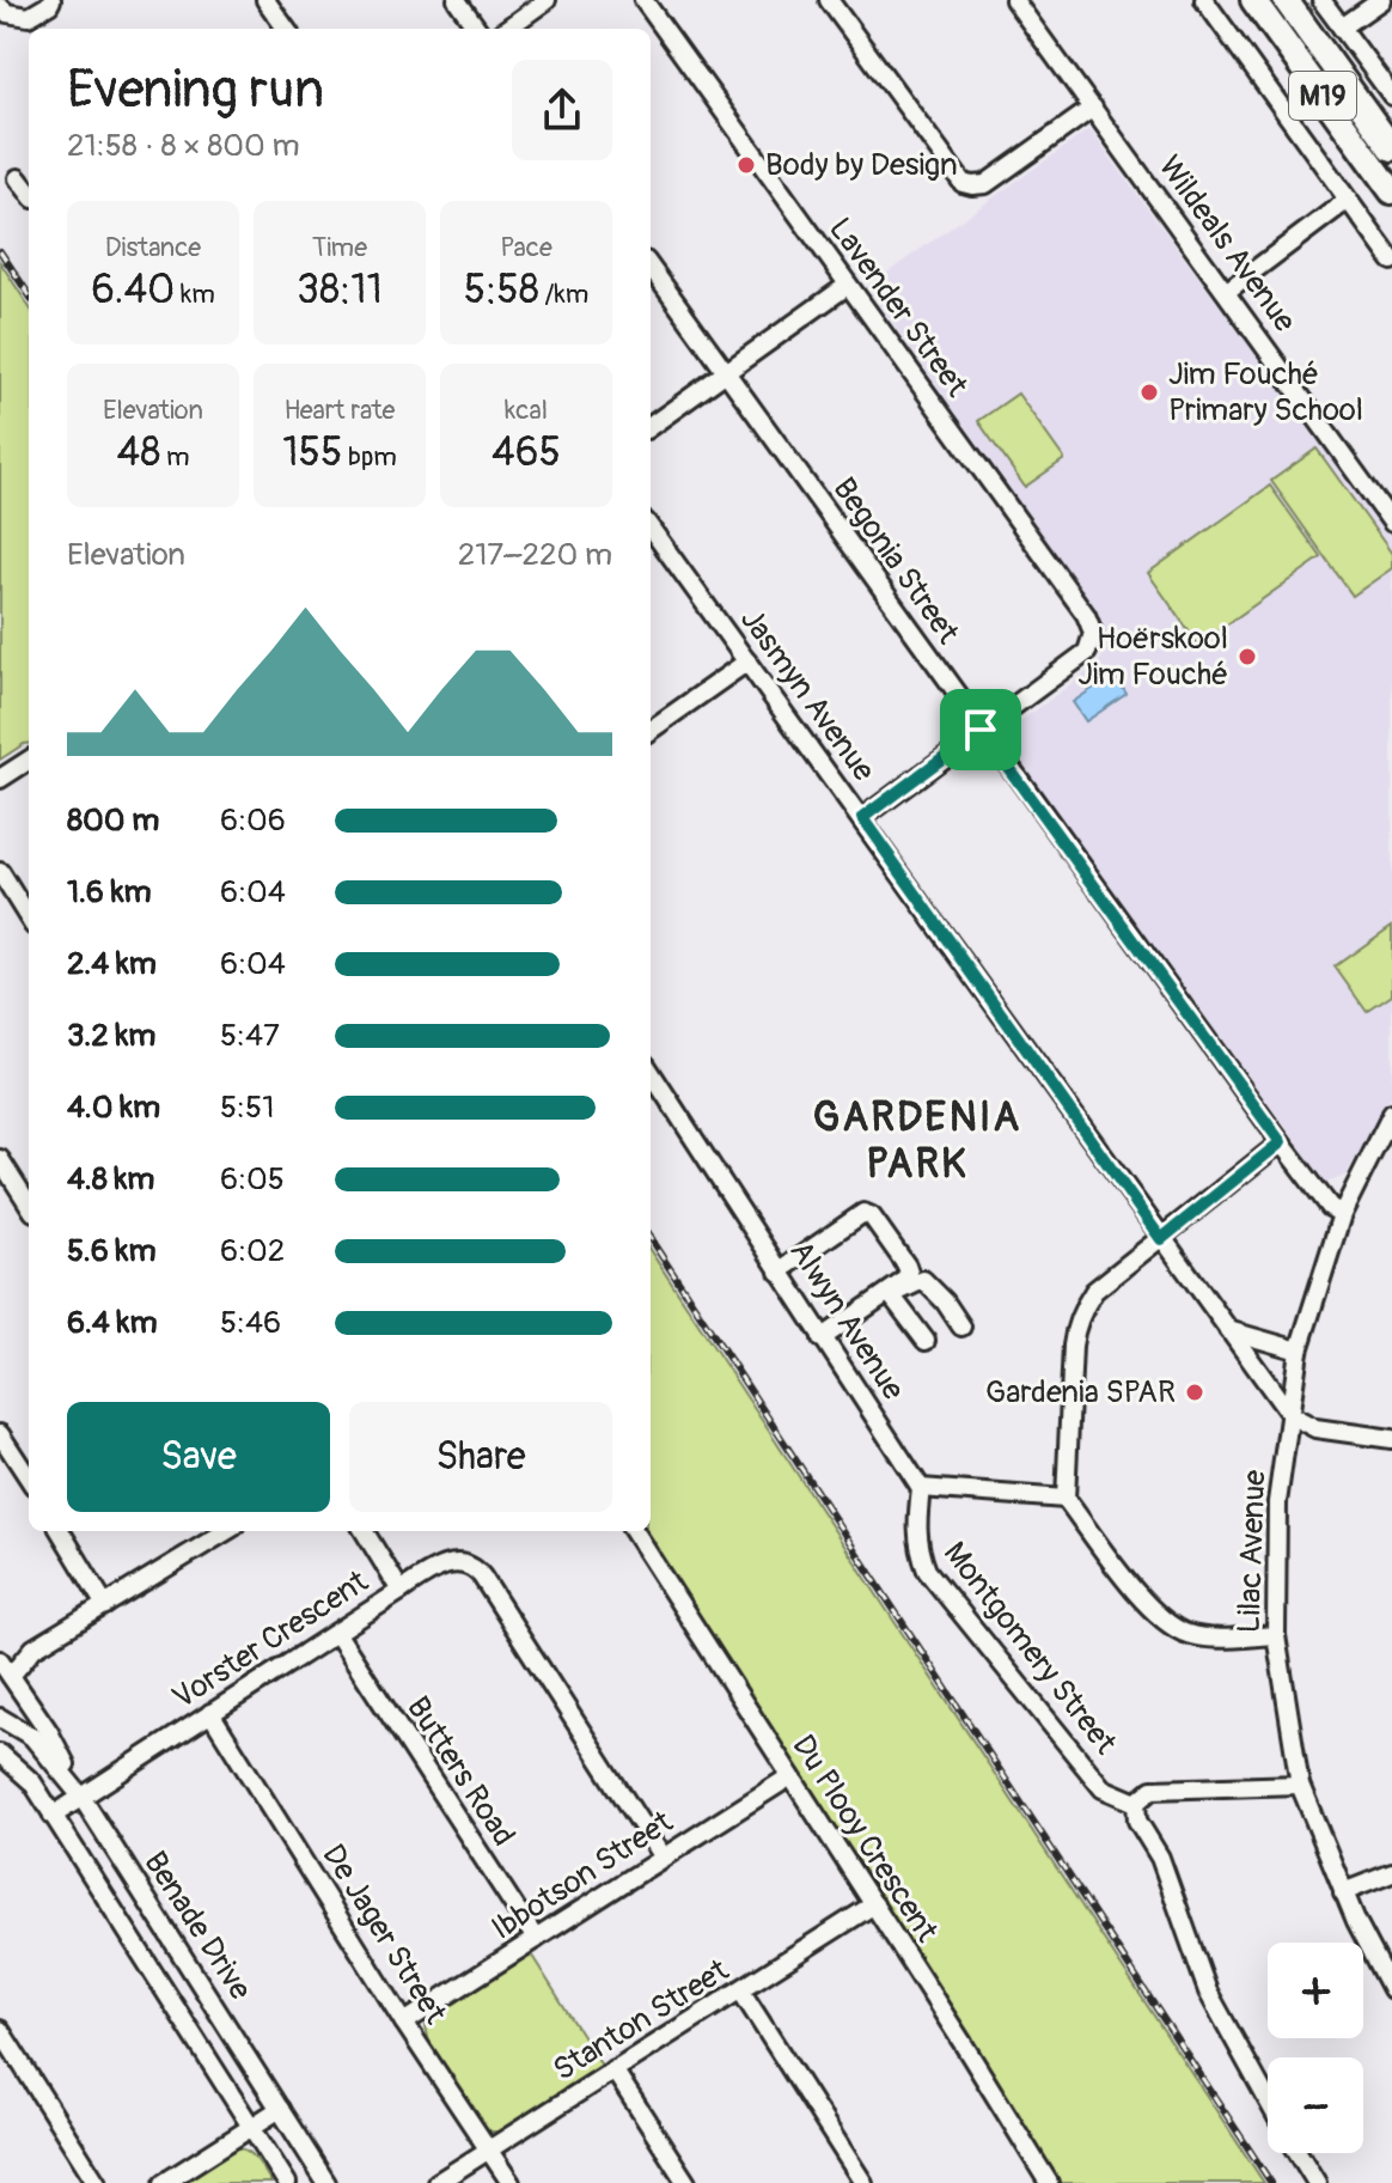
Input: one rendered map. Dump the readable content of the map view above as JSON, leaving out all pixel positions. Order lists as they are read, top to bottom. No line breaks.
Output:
{"streets":{"highway":["M19"],"street":["Wildeals Avenue","Lavender Street","Begonia Street","Jasmyn Avenue","Alwyn Avenue","Lilac Avenue","Vorster Crescent","Montgomery Street","Butters Road","Du Plooy Crescent","Ibbotson Street","Benade Drive","De Jager Street","Stanton Street"]},"crossings":[["Lavender Street","Begonia Street"],["Begonia Street","Lilac Avenue"],["Jasmyn Avenue","Lilac Avenue"],["Alwyn Avenue","Montgomery Street"],["Vorster Crescent","Butters Road"],["Vorster Crescent","Ibbotson Street"],["Vorster Crescent","Benade Drive"],["Vorster Crescent","De Jager Street"],["Butters Road","Ibbotson Street"],["Du Plooy Crescent","Ibbotson Street"],["Du Plooy Crescent","Stanton Street"],["Ibbotson Street","De Jager Street"],["De Jager Street","Stanton Street"]],"districts":["GARDENIA PARK"],"places":["Body by Design","Jim Fouché Primary School","Hoërskool Jim Fouché","Gardenia SPAR"],"page":{"heading":["Evening run","21:58 · 8 × 800 m"],"stats":[["Distance","6.40 km"],["Time","38:11"],["Pace","5:58 /km"],["Elevation","48 m"],["Heart rate","155 bpm"],["kcal","465"]],"chart":["Elevation","217–220 m"],"list":[{"name":"800 m","note":"6:06"},{"name":"1.6 km","note":"6:04"},{"name":"2.4 km","note":"6:04"},{"name":"3.2 km","note":"5:47"},{"name":"4.0 km","note":"5:51"},{"name":"4.8 km","note":"6:05"},{"name":"5.6 km","note":"6:02"},{"name":"6.4 km","note":"5:46"}],"buttons":["Save","Share"],"map_buttons":["+","−"]}}
